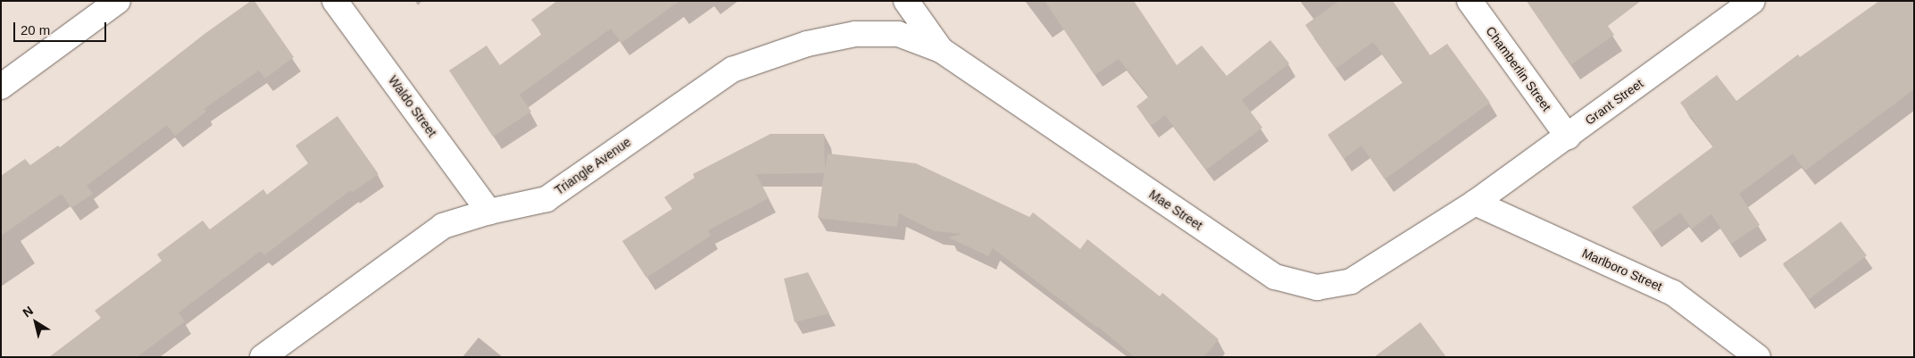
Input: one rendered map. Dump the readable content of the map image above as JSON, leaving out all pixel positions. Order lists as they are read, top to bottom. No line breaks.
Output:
{"streets":{"street":["Chamberlin Street","Grant Street","Waldo Street","Triangle Avenue","Mae Street","Marlboro Street"]},"crossings":[["Chamberlin Street","Grant Street"],["Grant Street","Mae Street"],["Grant Street","Marlboro Street"],["Waldo Street","Triangle Avenue"],["Triangle Avenue","Mae Street"],["Mae Street","Marlboro Street"]],"scale_bar":"20 m","north":"top left"}
